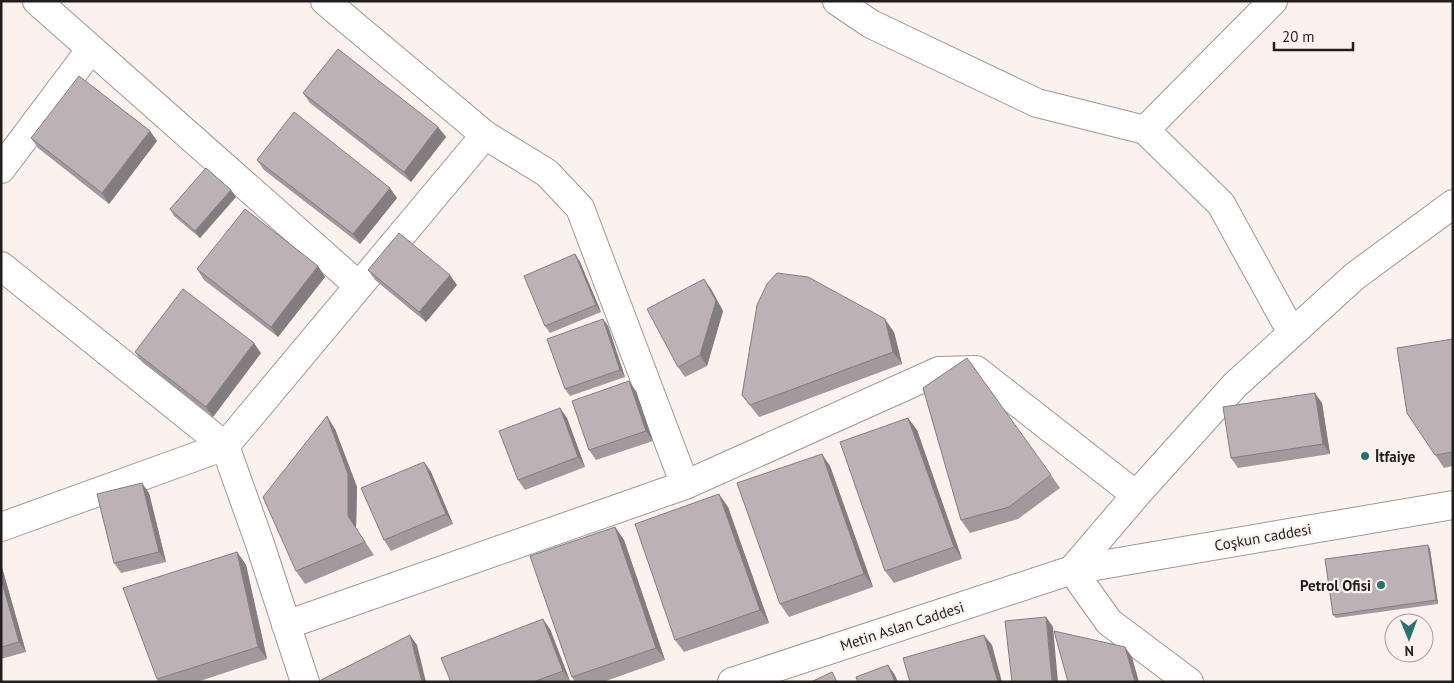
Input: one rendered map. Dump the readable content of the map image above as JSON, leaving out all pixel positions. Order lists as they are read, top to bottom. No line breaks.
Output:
{"streets":{"street":["Coşkun caddesi","Metin Aslan Caddesi"]},"crossings":[["Coşkun caddesi","Metin Aslan Caddesi"]],"places":["İtfaiye","Petrol Ofisi"],"scale_bar":"20 m","north":"bottom"}
